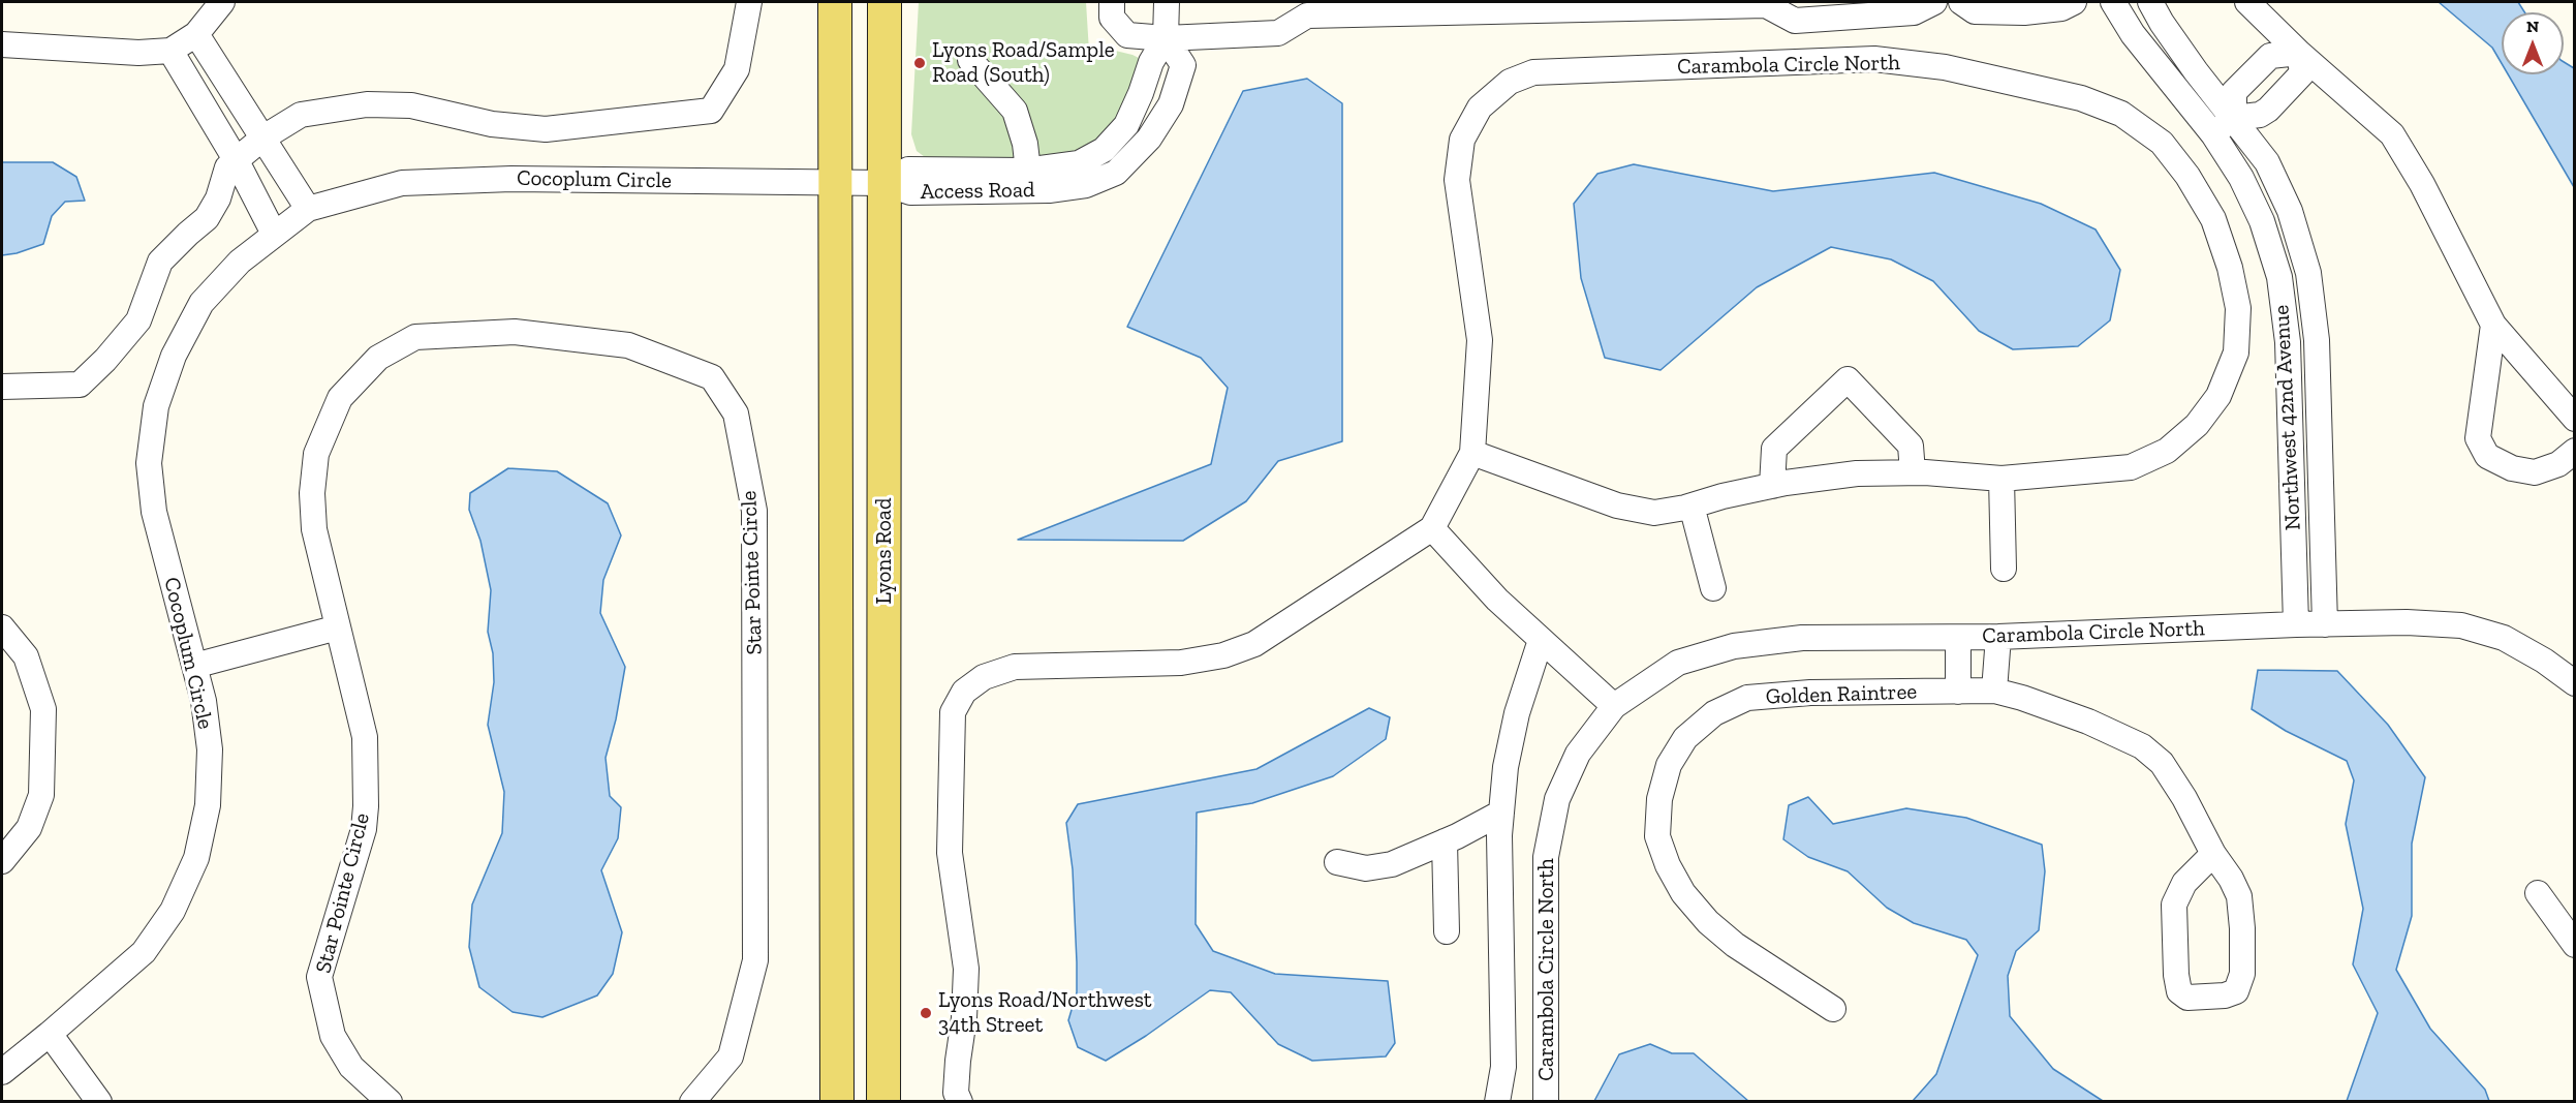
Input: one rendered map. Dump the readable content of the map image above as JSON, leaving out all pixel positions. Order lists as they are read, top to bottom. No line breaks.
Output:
{"streets":{"main road":["Lyons Road"],"street":["Carambola Circle North","Cocoplum Circle","Access Road","Northwest 42nd Avenue","Star Pointe Circle","Golden Raintree"]},"crossings":[["Carambola Circle North","Northwest 42nd Avenue"],["Cocoplum Circle","Access Road"],["Cocoplum Circle","Lyons Road"],["Access Road","Lyons Road"]],"places":["Lyons Road/Sample Road (South)","Lyons Road/Northwest 34th Street"],"north":"top"}
